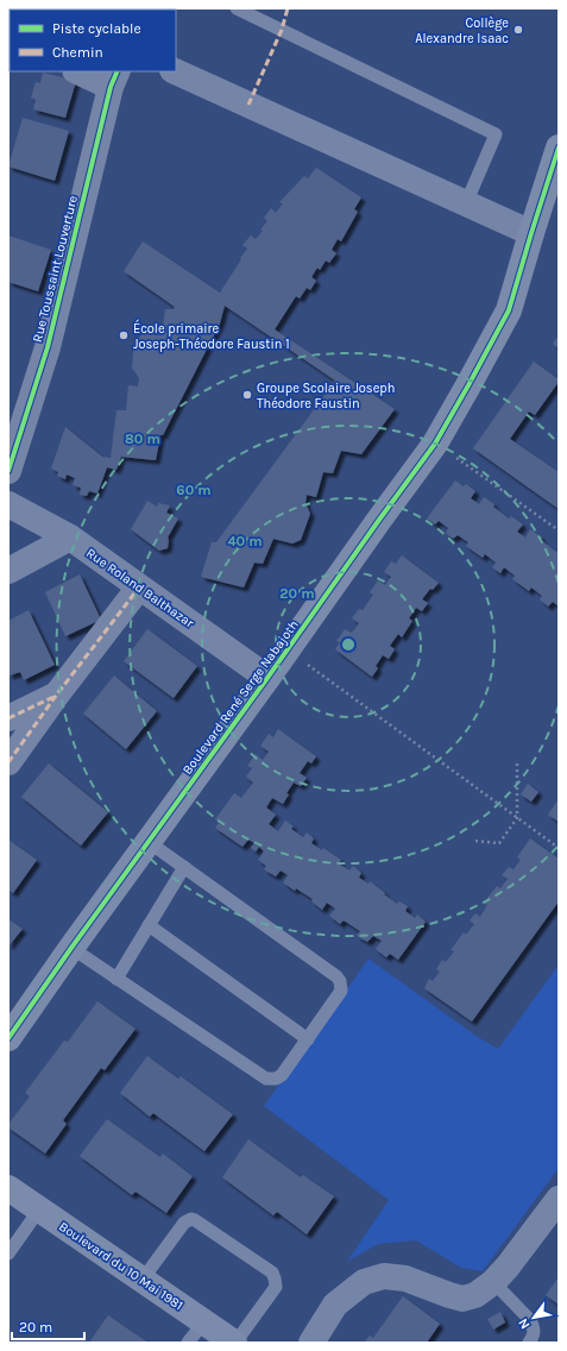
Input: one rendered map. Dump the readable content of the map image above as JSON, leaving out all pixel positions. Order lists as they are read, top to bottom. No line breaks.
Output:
{"streets":{"street":["Rue Toussaint Louverture","Rue Roland Balthazar","Boulevard René Serge Nabajoth","Boulevard du 10 Mai 1981"]},"crossings":[["Rue Roland Balthazar","Boulevard René Serge Nabajoth"]],"places":["Collège Alexandre Isaac","École primaire Joseph-Théodore Faustin 1","Groupe Scolaire Joseph Théodore Faustin"],"legend":["Piste cyclable","Chemin"],"scale_bar":"20 m","north":"bottom left","rings":["80 m","60 m","40 m","20 m"]}
